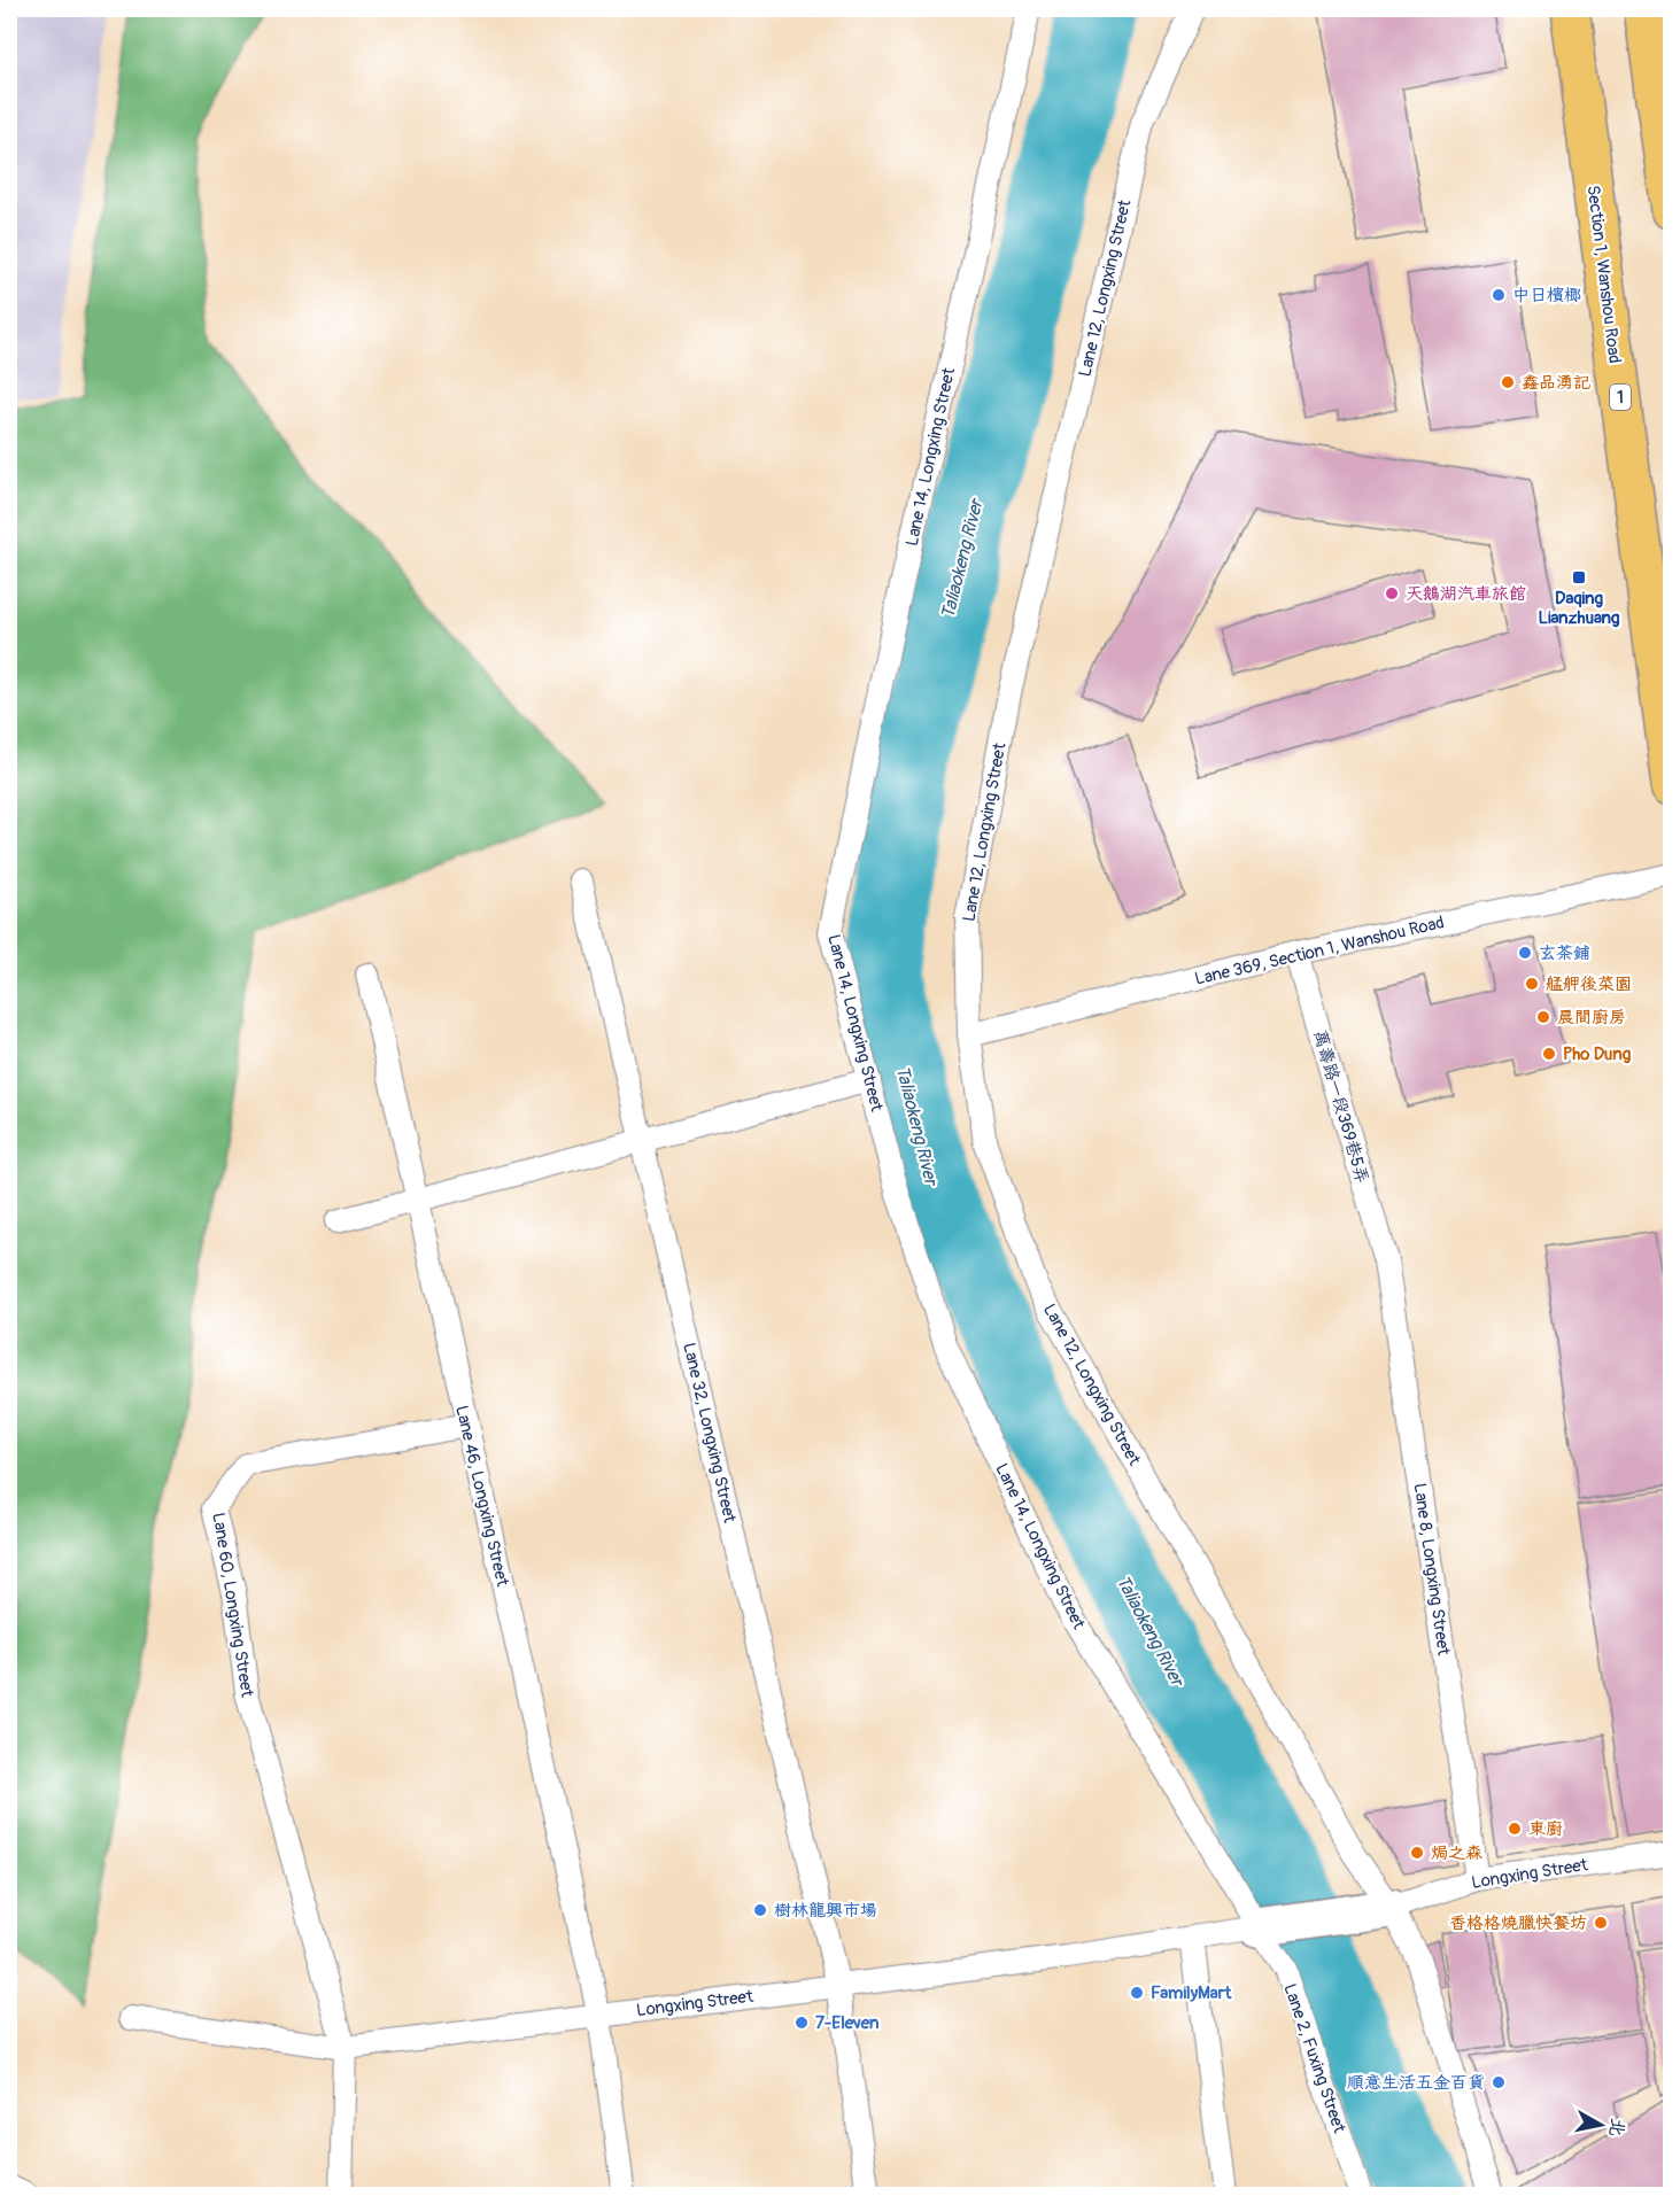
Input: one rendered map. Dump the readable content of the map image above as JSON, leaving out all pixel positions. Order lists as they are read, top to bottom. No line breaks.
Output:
{"streets":{"main road":["Section 1, Wanshou Road","1"],"lane":["Lane 12, Longxing Street","Lane 14, Longxing Street","Lane 369, Section 1, Wanshou Road","萬壽路一段369巷5弄","Lane 32, Longxing Street","Lane 46, Longxing Street","Lane 8, Longxing Street","Lane 60, Longxing Street","Longxing Street","Lane 2, Fuxing Street"]},"crossings":[["Lane 12, Longxing Street","Lane 369, Section 1, Wanshou Road"],["Lane 12, Longxing Street","Longxing Street"],["Lane 14, Longxing Street","Longxing Street"],["Lane 14, Longxing Street","Lane 2, Fuxing Street"],["Lane 369, Section 1, Wanshou Road","萬壽路一段369巷5弄"],["萬壽路一段369巷5弄","Lane 8, Longxing Street"],["Lane 32, Longxing Street","Longxing Street"],["Lane 46, Longxing Street","Lane 60, Longxing Street"],["Lane 46, Longxing Street","Longxing Street"],["Lane 8, Longxing Street","Longxing Street"],["Lane 60, Longxing Street","Longxing Street"],["Longxing Street","Lane 2, Fuxing Street"]],"water":["Taliaokeng River"],"places":{"other":["中日檳榔","鑫品湧記","天鵝湖汽車旅館","玄茶鋪","艋舺後菜園","晨間廚房","Pho Dung","東廚","焗之森","樹林龍興市場","香格格燒臘快餐坊","FamilyMart","7-Eleven","順意生活五金百貨"],"transit":["Daqing Lianzhuang"]},"north":"right"}
